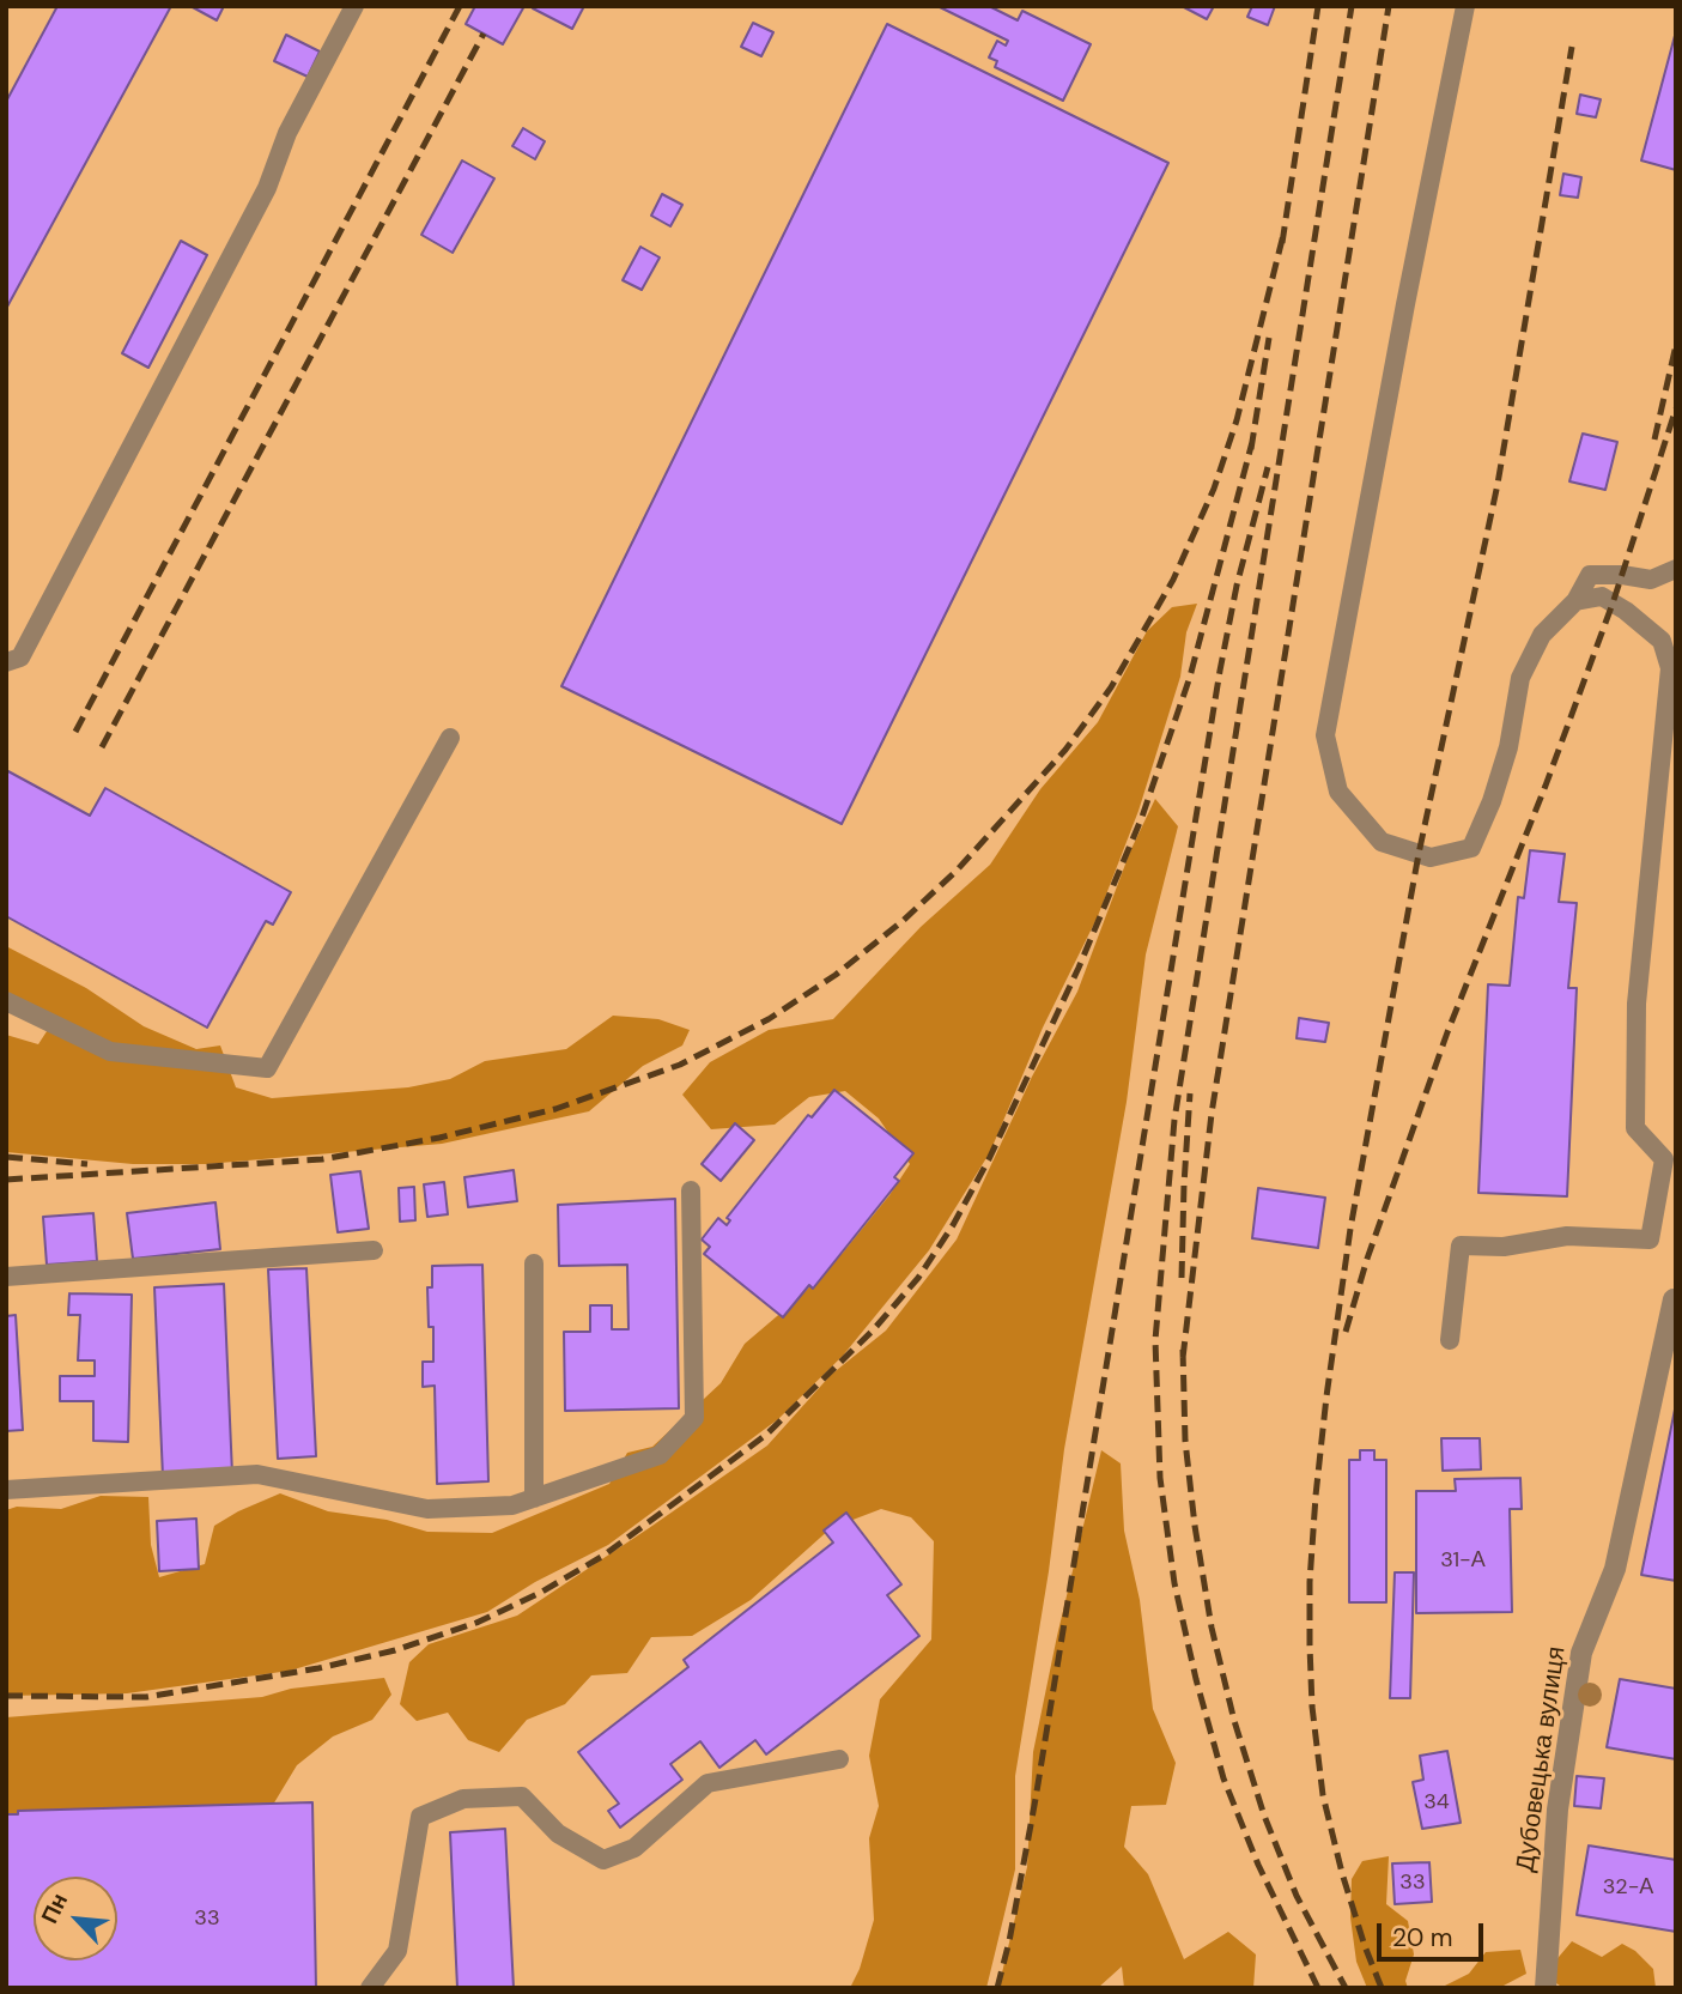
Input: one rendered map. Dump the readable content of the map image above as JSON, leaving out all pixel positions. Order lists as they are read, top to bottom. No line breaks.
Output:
{"streets":{"street":["Дубовецька вулиця"]},"house_numbers":["31-А","34","33","32-А","33"],"scale_bar":"20 m","north":"top left"}
